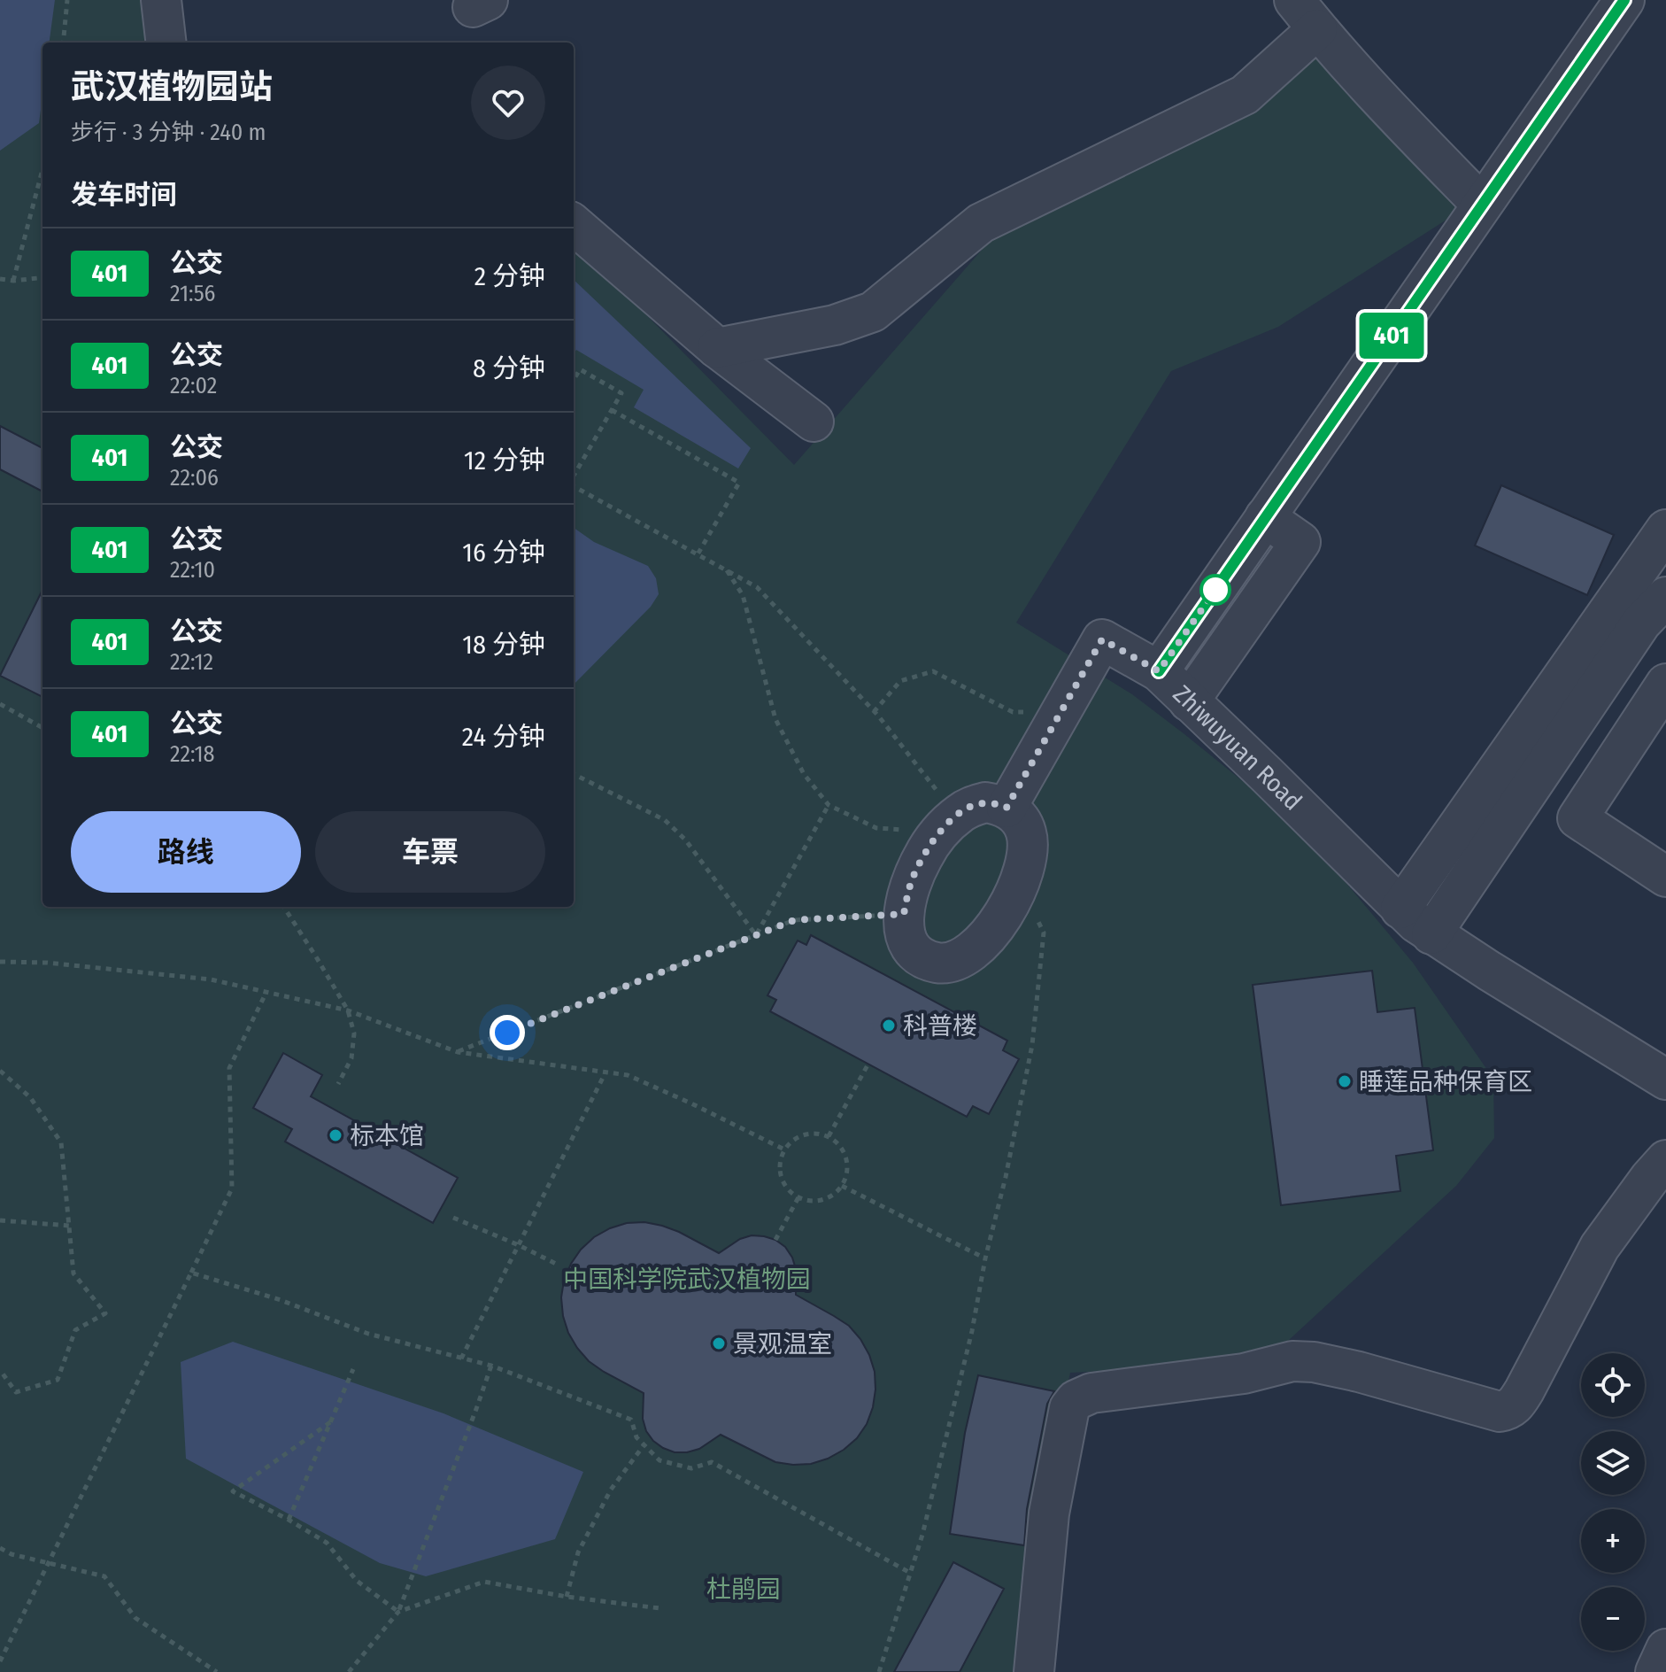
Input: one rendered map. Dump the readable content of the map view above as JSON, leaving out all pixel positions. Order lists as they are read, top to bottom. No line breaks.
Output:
{"streets":{"street":["Zhiwuyuan Road"]},"parks":["中国科学院武汉植物园","杜鹃园"],"places":["科普楼","睡莲品种保育区","标本馆","景观温室"],"lines":["bus line 401"],"page":{"on_map":"401","heading":[["武汉植物园站","步行 · 3 分钟 · 240 m"],"发车时间"],"list":[{"mark":"401","name":"公交","note":"21:56","value":"2 分钟"},{"mark":"401","name":"公交","note":"22:02","value":"8 分钟"},{"mark":"401","name":"公交","note":"22:06","value":"12 分钟"},{"mark":"401","name":"公交","note":"22:10","value":"16 分钟"},{"mark":"401","name":"公交","note":"22:12","value":"18 分钟"},{"mark":"401","name":"公交","note":"22:18","value":"24 分钟"}],"buttons":["路线","车票"],"map_buttons":["+","−"]}}
